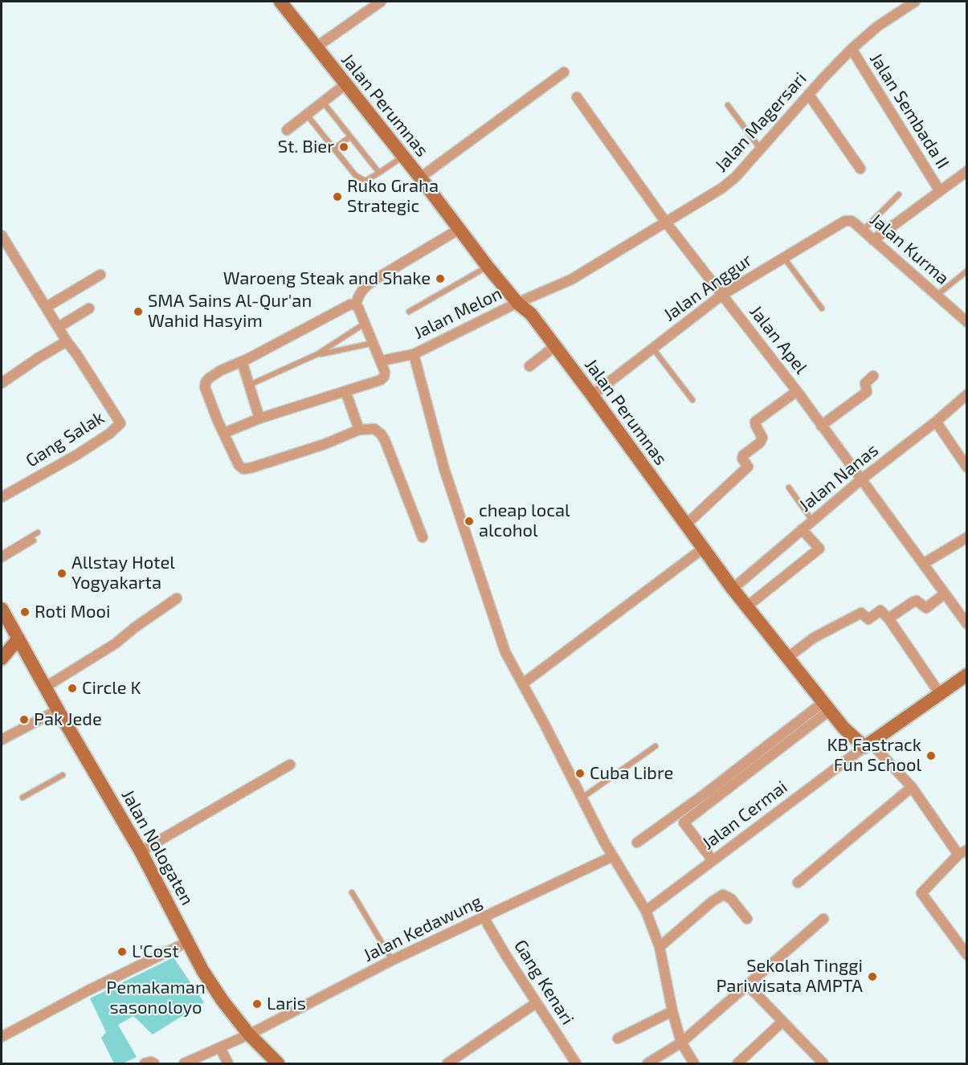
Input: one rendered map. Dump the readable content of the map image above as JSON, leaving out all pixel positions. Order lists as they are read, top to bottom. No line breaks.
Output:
{"streets":{"street":["Jalan Perumnas","Jalan Sembada II","Jalan Magersari","Jalan Kurma","Jalan Anggur","Jalan Melon","Jalan Apel","Gang Salak","Jalan Nanas","Jalan Cermai","Jalan Nologaten","Jalan Kedawung","Gang Kenari"]},"crossings":[["Jalan Perumnas","Jalan Magersari"],["Jalan Perumnas","Jalan Anggur"],["Jalan Perumnas","Jalan Melon"],["Jalan Perumnas","Jalan Nanas"],["Jalan Perumnas","Jalan Cermai"],["Jalan Sembada II","Jalan Magersari"],["Jalan Magersari","Jalan Melon"],["Jalan Magersari","Jalan Apel"],["Jalan Kurma","Jalan Anggur"],["Jalan Anggur","Jalan Apel"],["Jalan Apel","Jalan Nanas"],["Jalan Nologaten","Jalan Kedawung"],["Jalan Kedawung","Gang Kenari"]],"parks":["Pemakaman sasonoloyo"],"places":["St. Bier","Ruko Graha Strategic","Waroeng Steak and Shake","SMA Sains Al-Qur'an Wahid Hasyim","cheap local alcohol","Allstay Hotel Yogyakarta","Roti Mooi","Circle K","Pak Jede","KB Fastrack Fun School","Cuba Libre","L'Cost","Sekolah Tinggi Pariwisata AMPTA","Laris"]}
